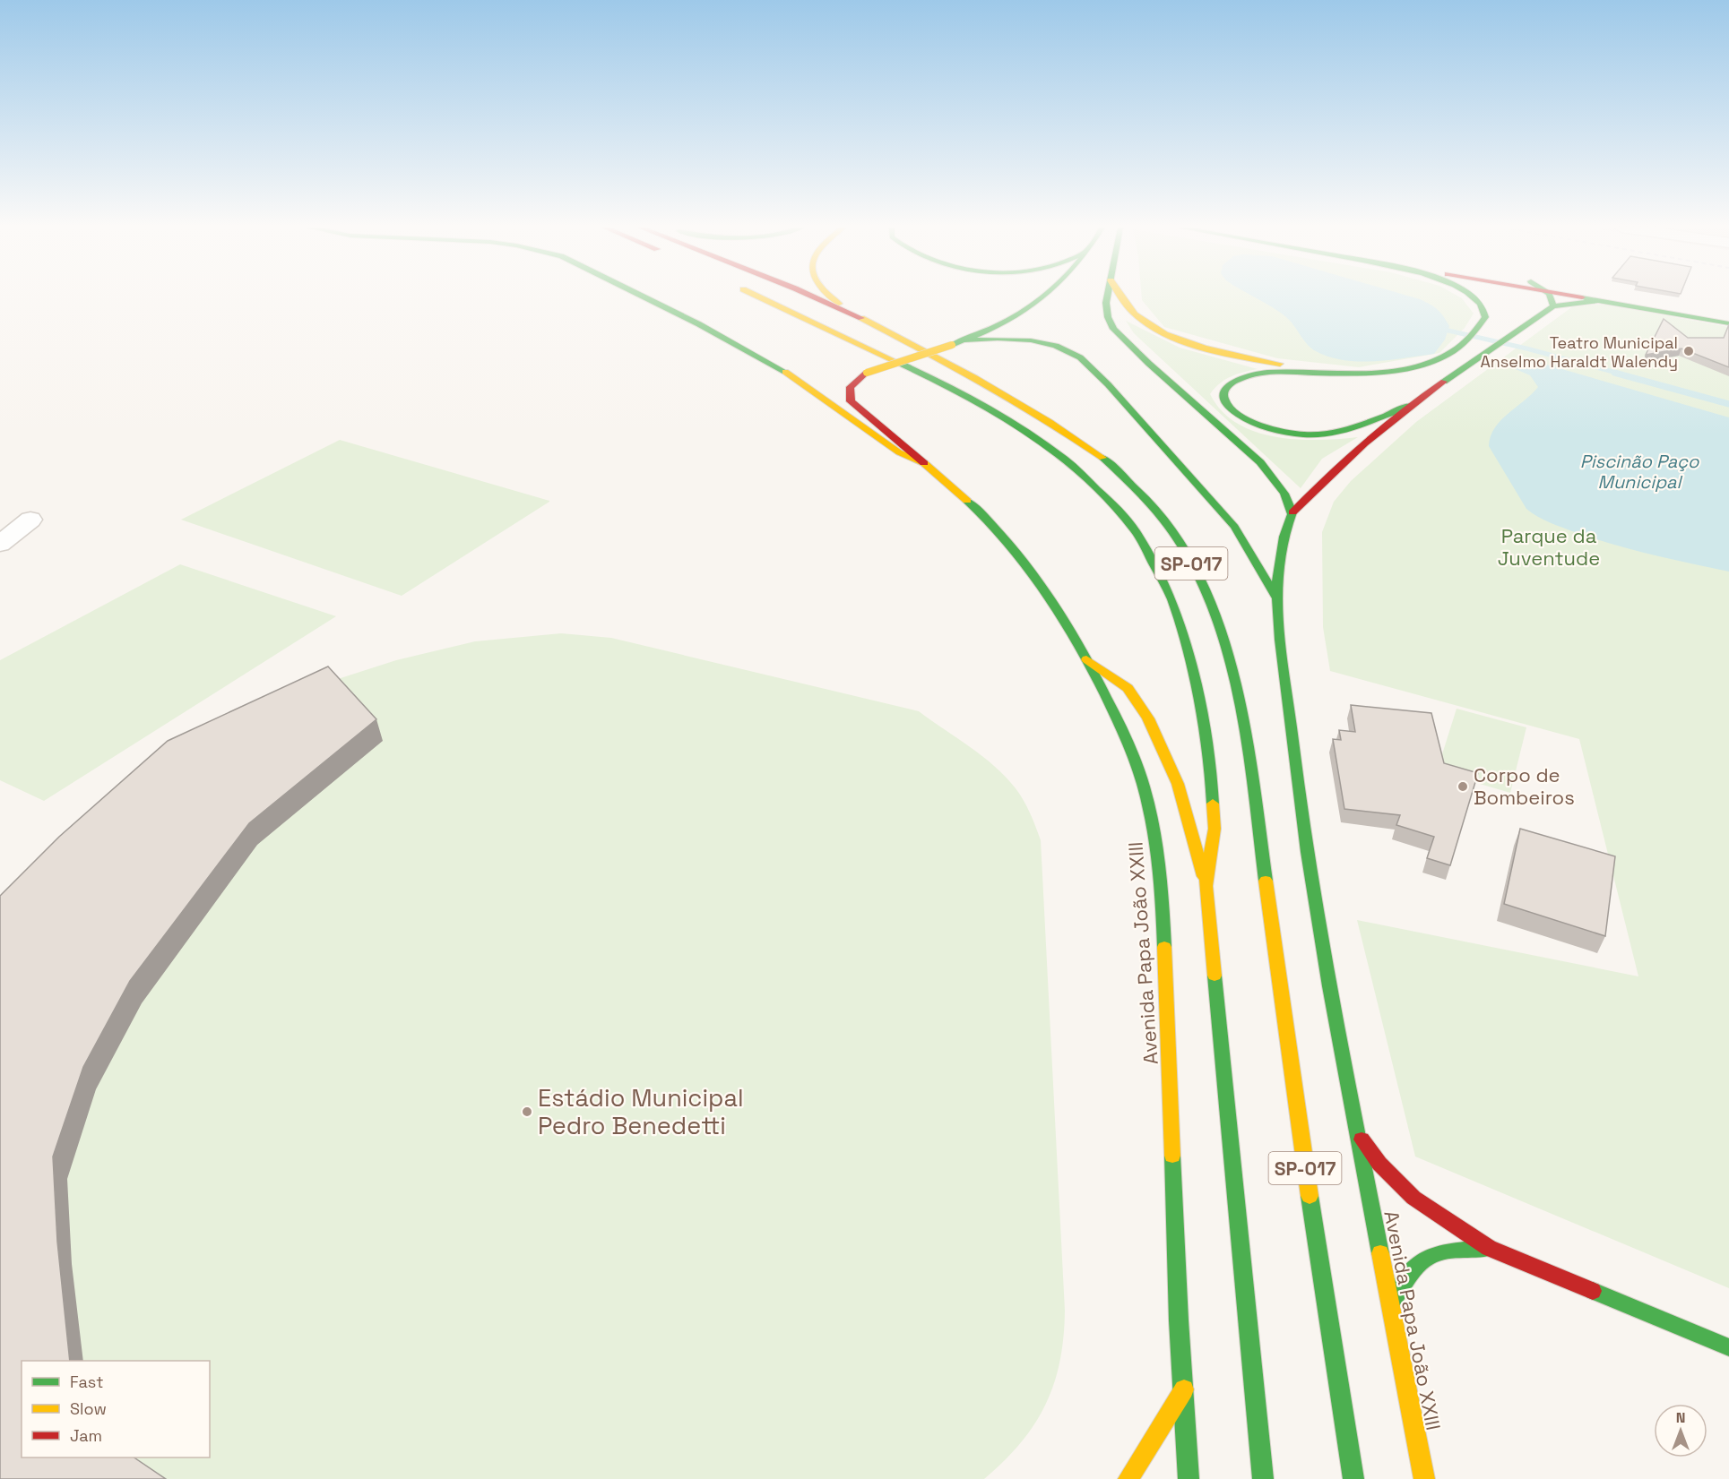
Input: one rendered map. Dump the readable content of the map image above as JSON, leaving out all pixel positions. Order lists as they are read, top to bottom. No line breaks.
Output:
{"streets":{"main road":["SP-017","Avenida Papa João XXIII"]},"water":["Piscinão Paço Municipal"],"parks":["Parque da Juventude"],"places":["Teatro Municipal Anselmo Haraldt Walendy","Corpo de Bombeiros","Estádio Municipal Pedro Benedetti"],"legend":["Fast","Slow","Jam"],"north":"top"}
